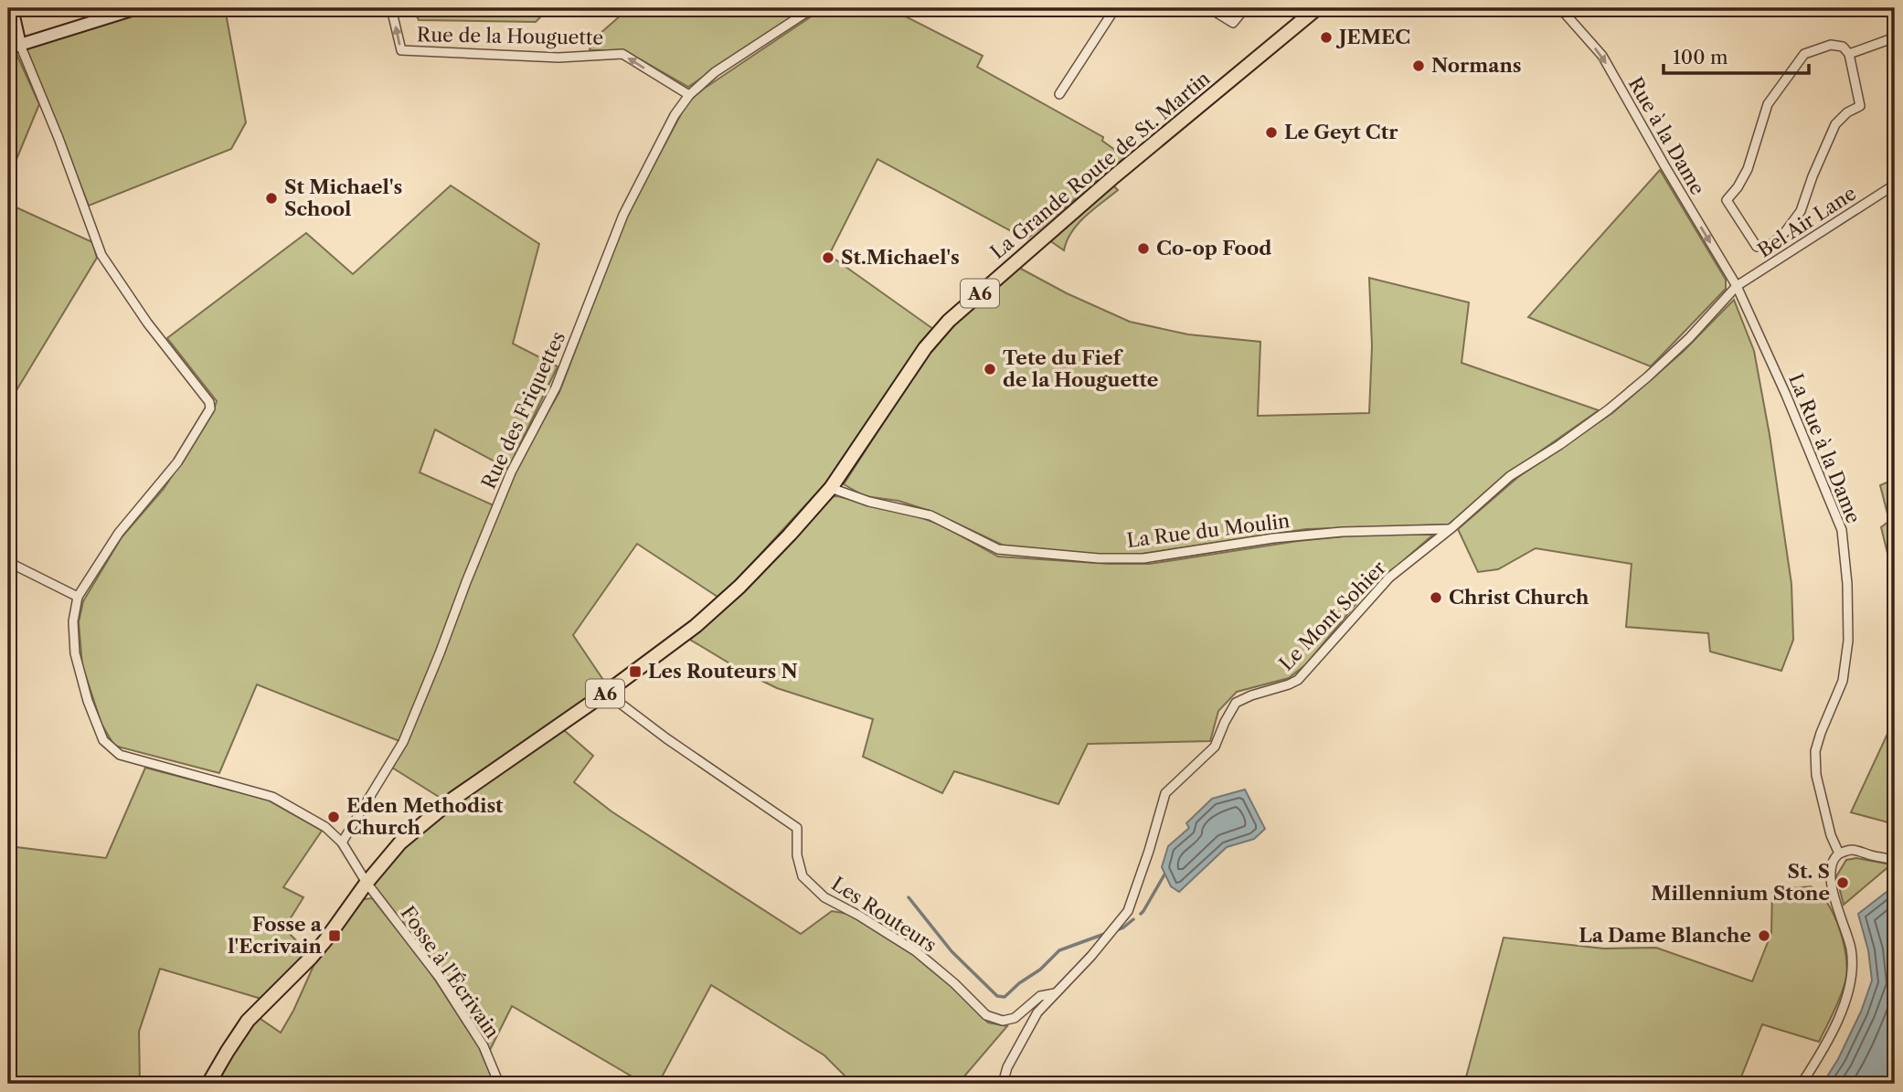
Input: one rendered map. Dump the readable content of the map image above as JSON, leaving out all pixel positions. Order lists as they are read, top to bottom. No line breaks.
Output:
{"streets":{"main road":["La Grande Route de St. Martin","A6"],"street":["Rue de la Houguette","Rue à la Dame","Bel Air Lane","Rue des Friquettes","La Rue à la Dame","La Rue du Moulin","Le Mont Sohier","Les Routeurs","Fosse à l'Écrivain"]},"crossings":[["Rue de la Houguette","Rue des Friquettes"],["Rue à la Dame","Bel Air Lane"],["Rue à la Dame","La Rue à la Dame"],["Rue à la Dame","Le Mont Sohier"],["La Grande Route de St. Martin","A6"],["La Grande Route de St. Martin","La Rue du Moulin"],["Bel Air Lane","La Rue à la Dame"],["Bel Air Lane","Le Mont Sohier"],["A6","La Rue du Moulin"],["A6","Les Routeurs"],["A6","Fosse à l'Écrivain"],["Rue des Friquettes","Fosse à l'Écrivain"],["La Rue à la Dame","Le Mont Sohier"],["La Rue du Moulin","Le Mont Sohier"],["Le Mont Sohier","Les Routeurs"]],"one_way":["Rue de la Houguette","Rue à la Dame"],"places":{"other":["JEMEC","Normans","Le Geyt Ctr","St Michael's School","Co-op Food","St.Michael's","Tete du Fief de la Houguette","Christ Church","Eden Methodist Church","St. S Millennium Stone","La Dame Blanche"],"transit":["Les Routeurs N","Fosse a l'Ecrivain"]},"scale_bar":"100 m"}
